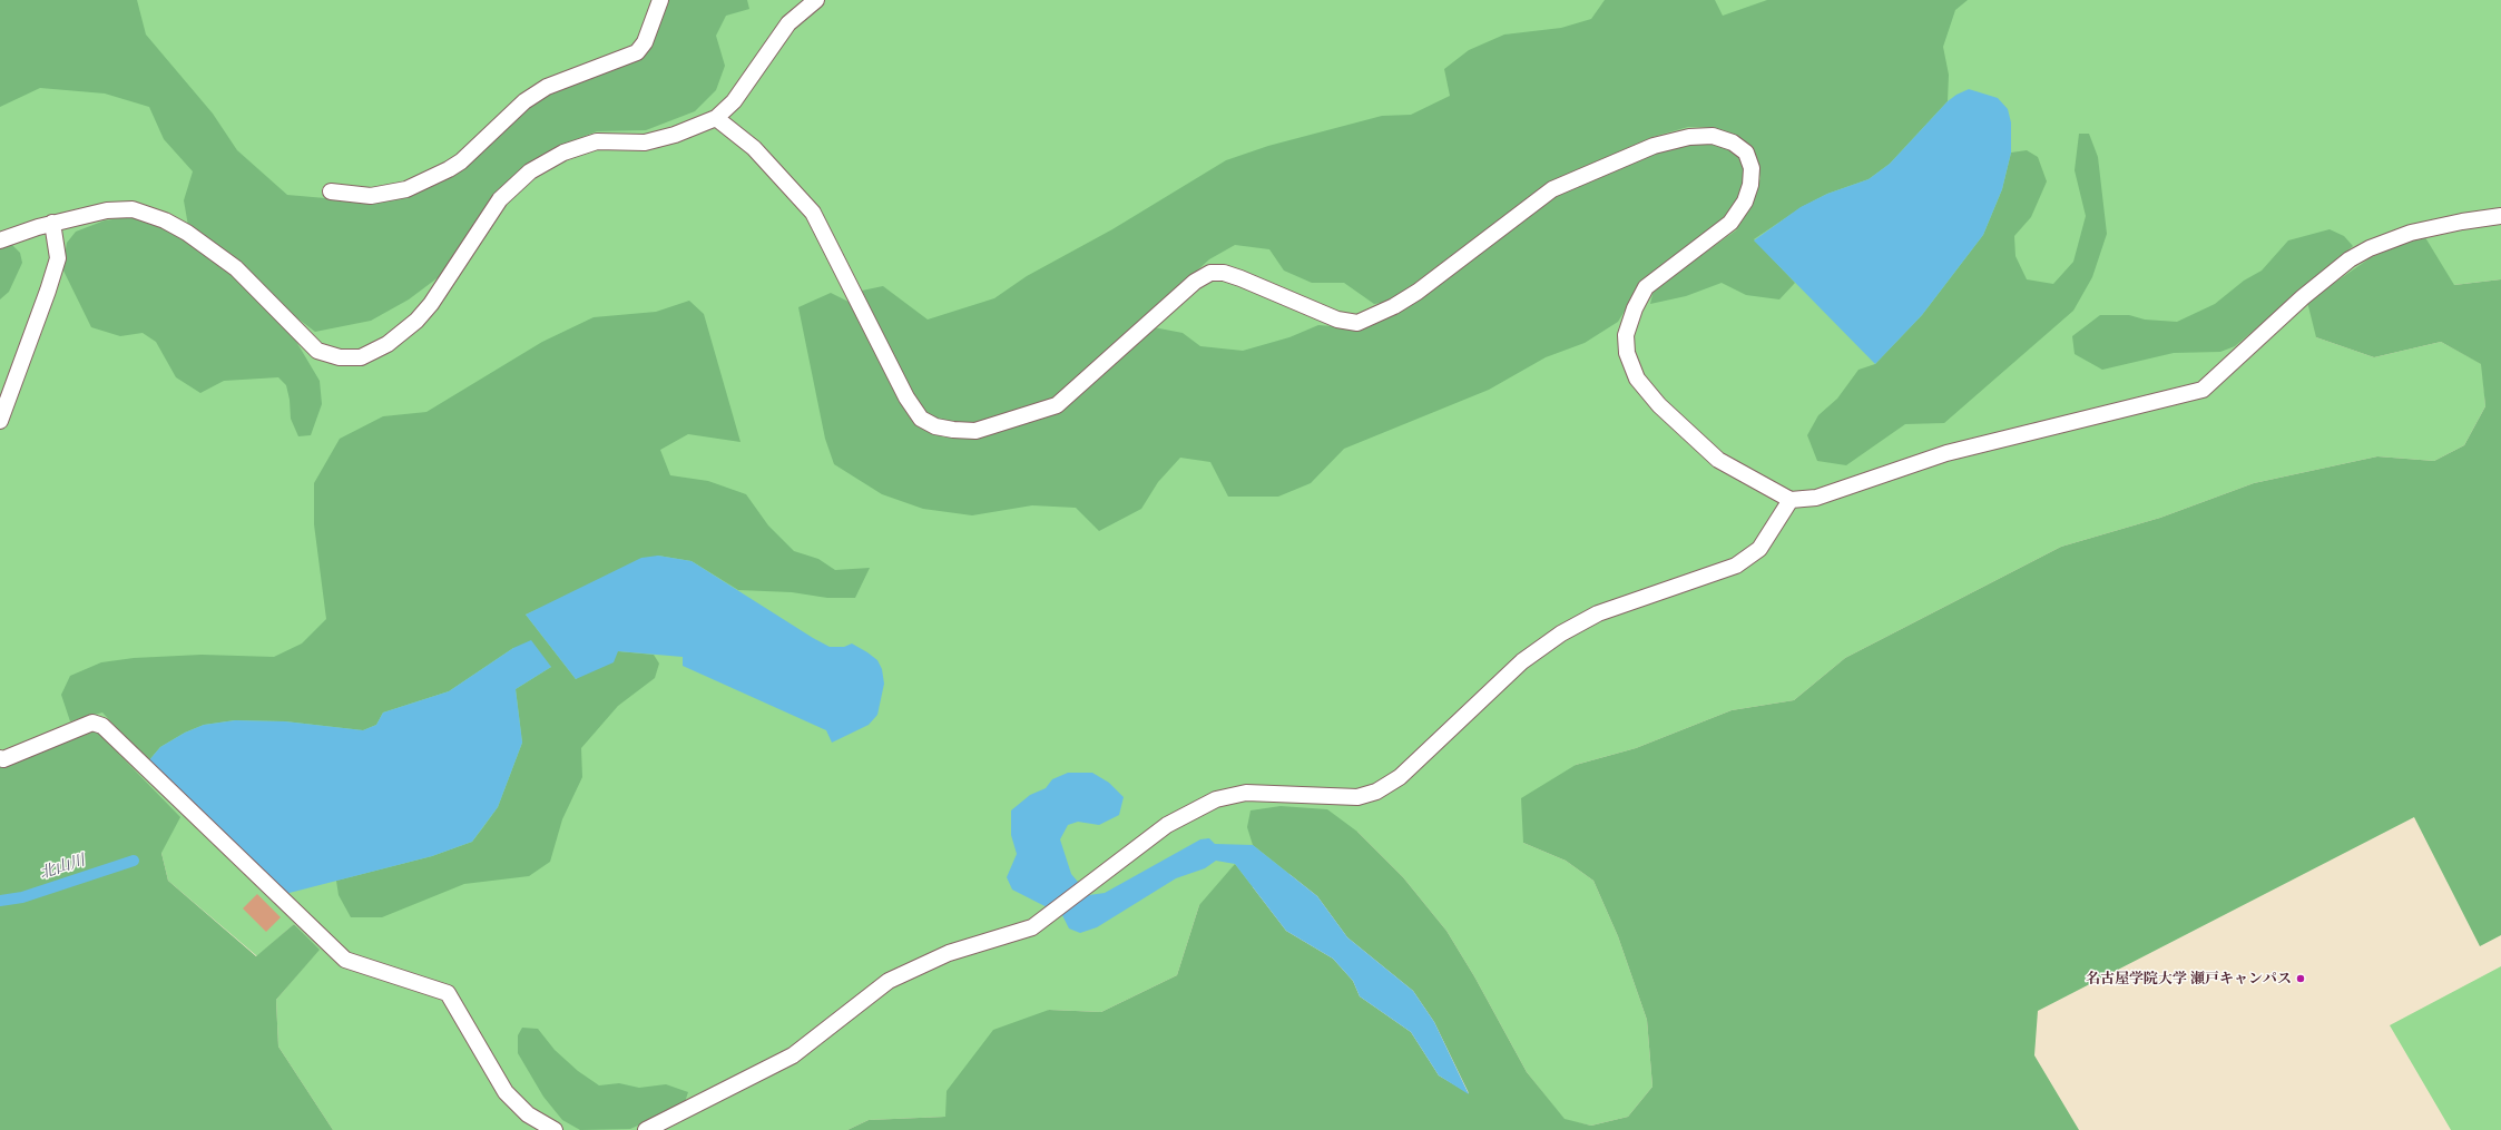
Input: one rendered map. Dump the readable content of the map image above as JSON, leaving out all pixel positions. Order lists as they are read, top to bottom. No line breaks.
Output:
{"water":["北山川"],"places":["名古屋学院大学 瀬戸キャンパス"]}
